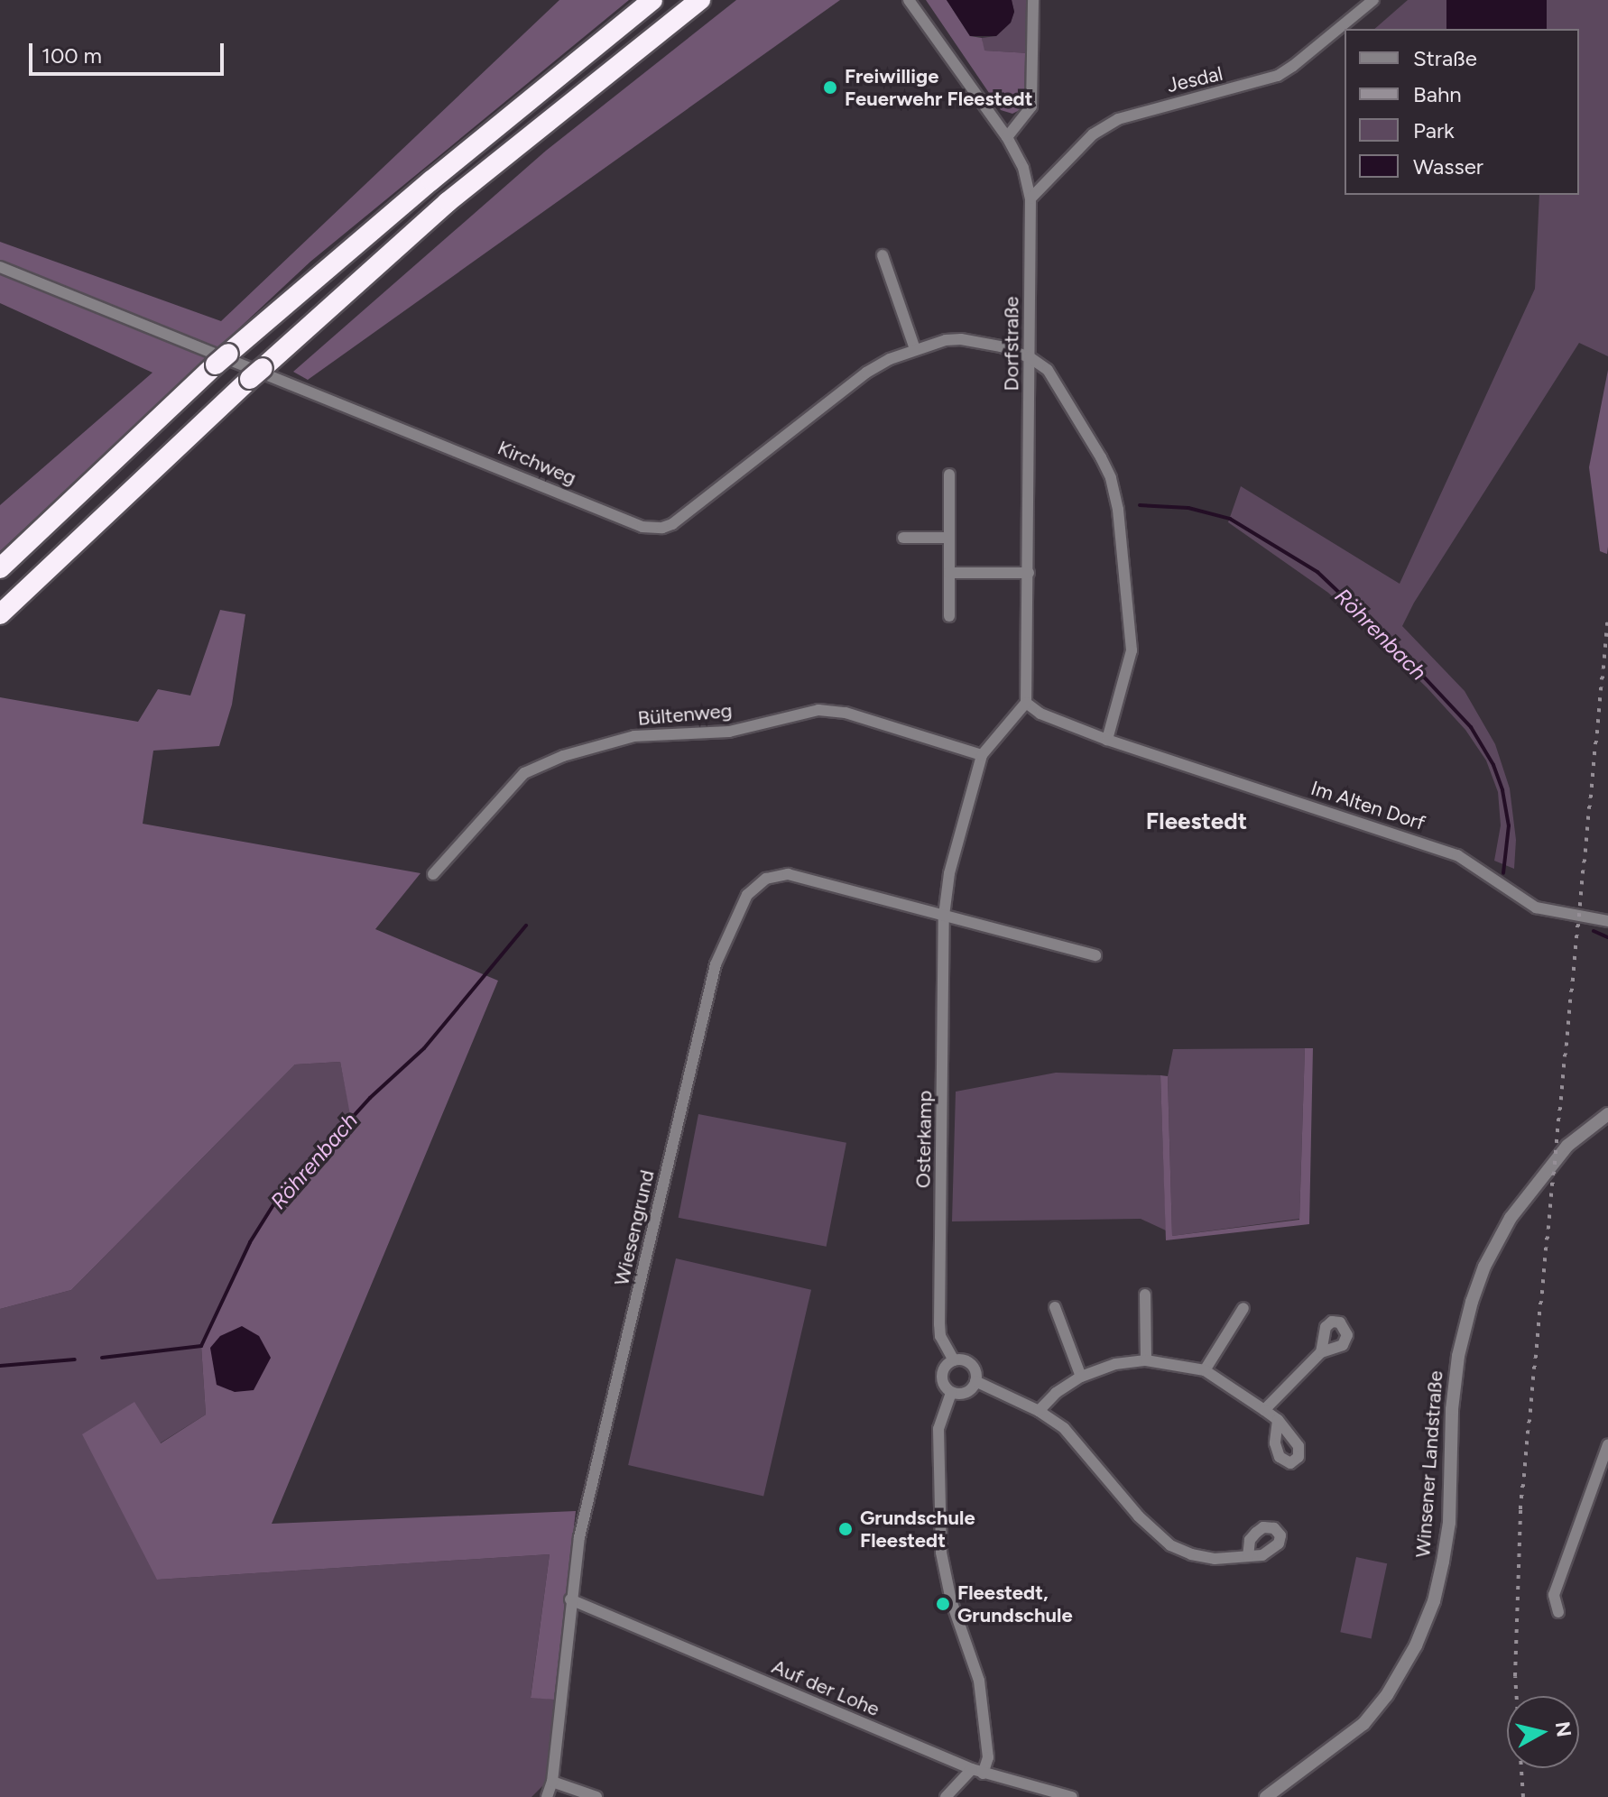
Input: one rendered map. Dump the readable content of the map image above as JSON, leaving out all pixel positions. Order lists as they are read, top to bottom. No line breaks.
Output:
{"streets":{"street":["Jesdal","Dorfstraße","Kirchweg","Bültenweg","Im Alten Dorf","Osterkamp","Wiesengrund","Winsener Landstraße","Auf der Lohe"]},"crossings":[["Jesdal","Dorfstraße"],["Dorfstraße","Kirchweg"],["Dorfstraße","Im Alten Dorf"],["Dorfstraße","Osterkamp"],["Bültenweg","Osterkamp"],["Im Alten Dorf","Osterkamp"],["Osterkamp","Wiesengrund"],["Wiesengrund","Auf der Lohe"]],"districts":["Fleestedt"],"water":["Röhrenbach"],"places":["Freiwillige Feuerwehr Fleestedt","Grundschule Fleestedt","Fleestedt, Grundschule"],"legend":["Straße","Bahn","Park","Wasser"],"scale_bar":"100 m","north":"right"}
